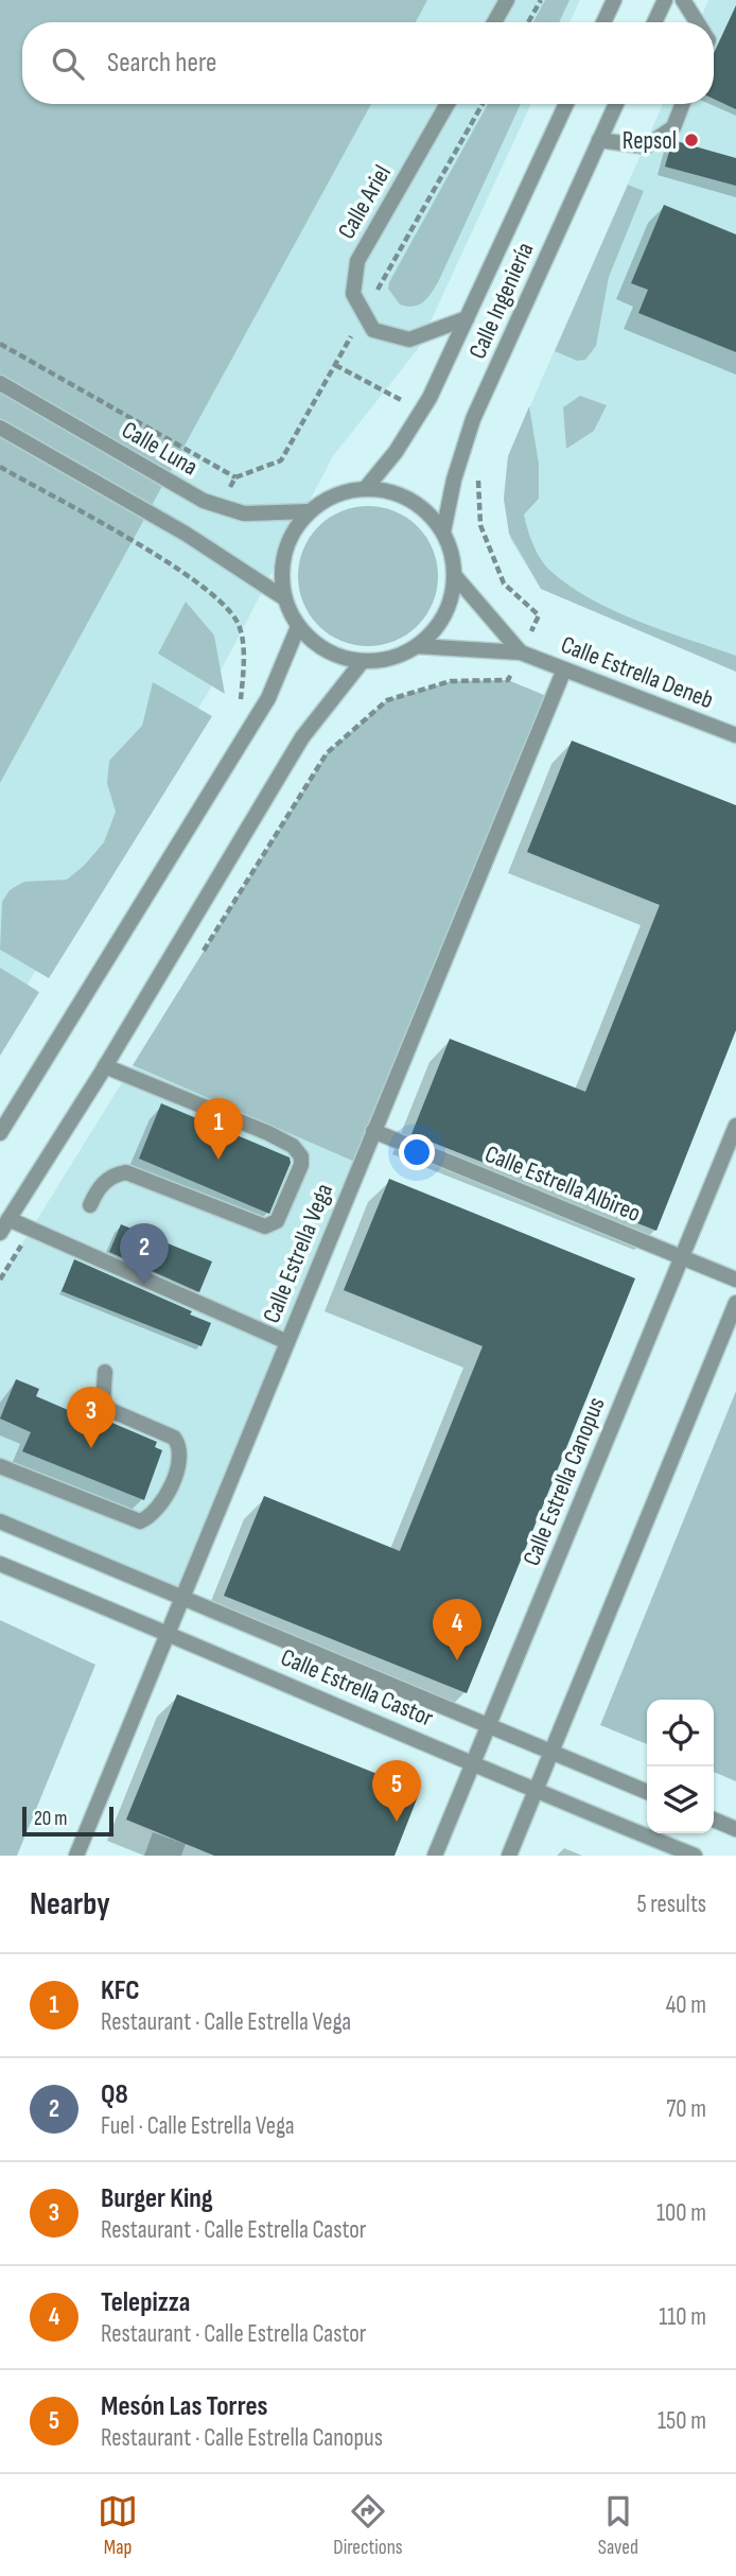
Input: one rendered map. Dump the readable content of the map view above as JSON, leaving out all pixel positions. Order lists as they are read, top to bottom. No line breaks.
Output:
{"streets":{"street":["Calle Ariel","Calle Ingeniería","Calle Luna","Calle Estrella Deneb","Calle Estrella Albireo","Calle Estrella Vega","Calle Estrella Canopus","Calle Estrella Castor"]},"crossings":[["Calle Ariel","Calle Ingeniería"],["Calle Ingeniería","Calle Luna"],["Calle Estrella Deneb","Calle Estrella Vega"],["Calle Estrella Albireo","Calle Estrella Vega"],["Calle Estrella Albireo","Calle Estrella Canopus"],["Calle Estrella Vega","Calle Estrella Castor"],["Calle Estrella Canopus","Calle Estrella Castor"]],"places":["Repsol"],"scale_bar":"20 m","page":{"search":"Search here","pins":["1","2","3","4","5"],"scale":"20 m","heading":["Nearby","5 results"],"list":[{"mark":"1","name":"KFC","note":"Restaurant · Calle Estrella Vega","value":"40 m"},{"mark":"2","name":"Q8","note":"Fuel · Calle Estrella Vega","value":"70 m"},{"mark":"3","name":"Burger King","note":"Restaurant · Calle Estrella Castor","value":"100 m"},{"mark":"4","name":"Telepizza","note":"Restaurant · Calle Estrella Castor","value":"110 m"},{"mark":"5","name":"Mesón Las Torres","note":"Restaurant · Calle Estrella Canopus","value":"150 m"}],"nav":["Map","Directions","Saved"]}}
